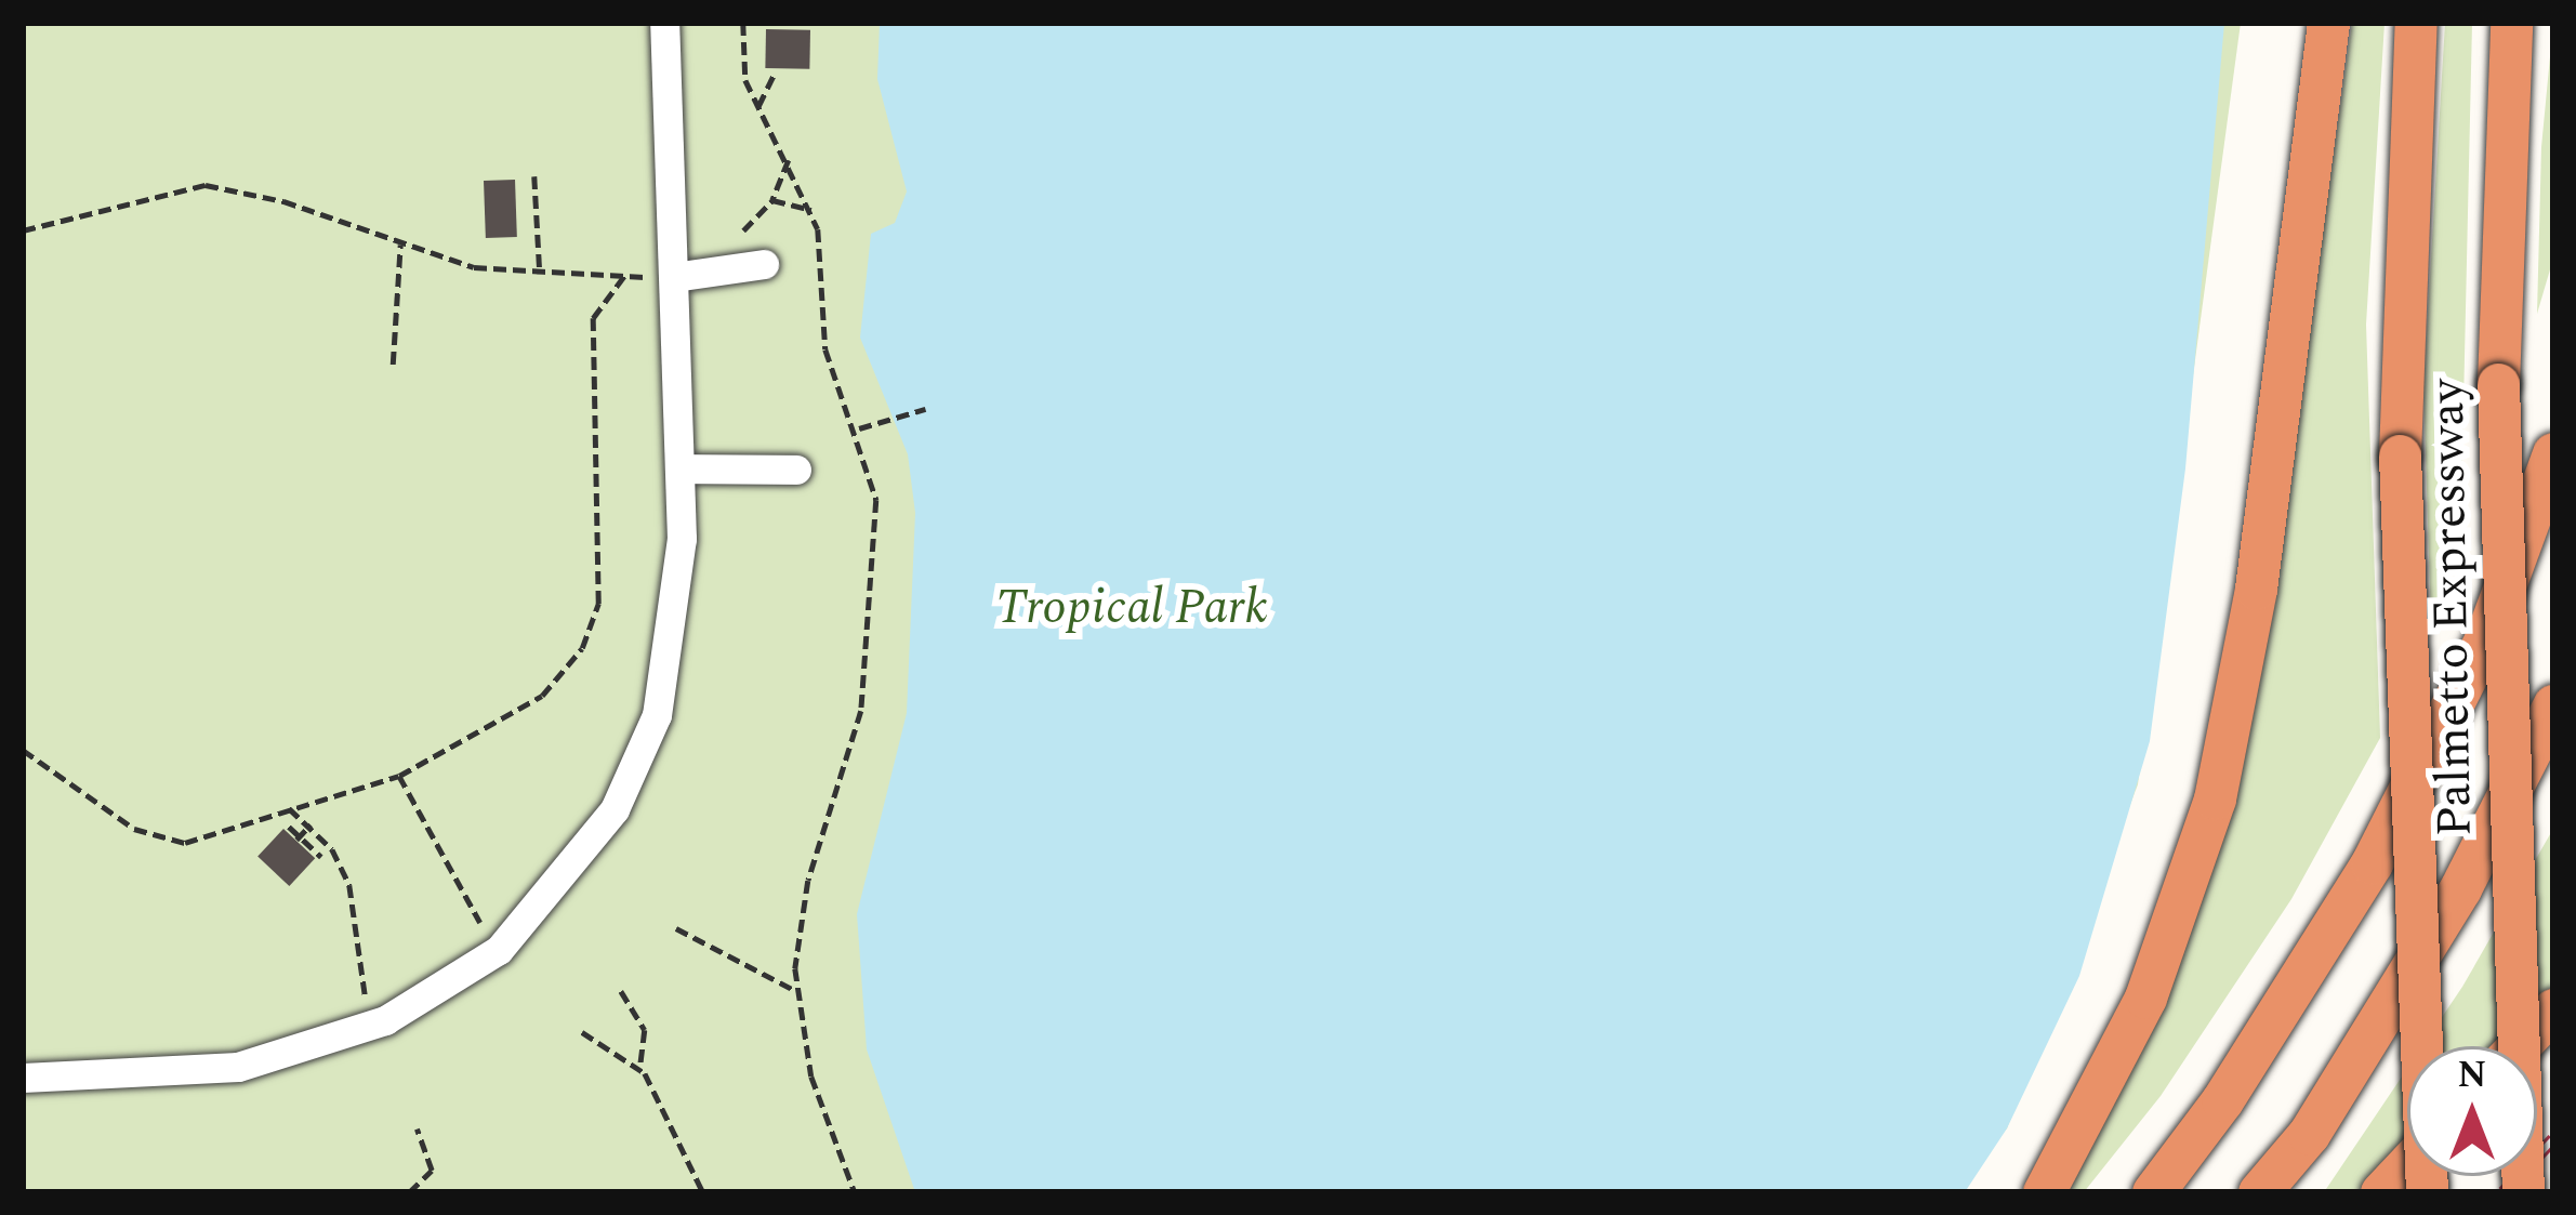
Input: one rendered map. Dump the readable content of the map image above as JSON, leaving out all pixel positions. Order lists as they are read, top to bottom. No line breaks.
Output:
{"streets":{"highway":["Palmetto Expressway"]},"parks":["Tropical Park"],"north":"top"}
